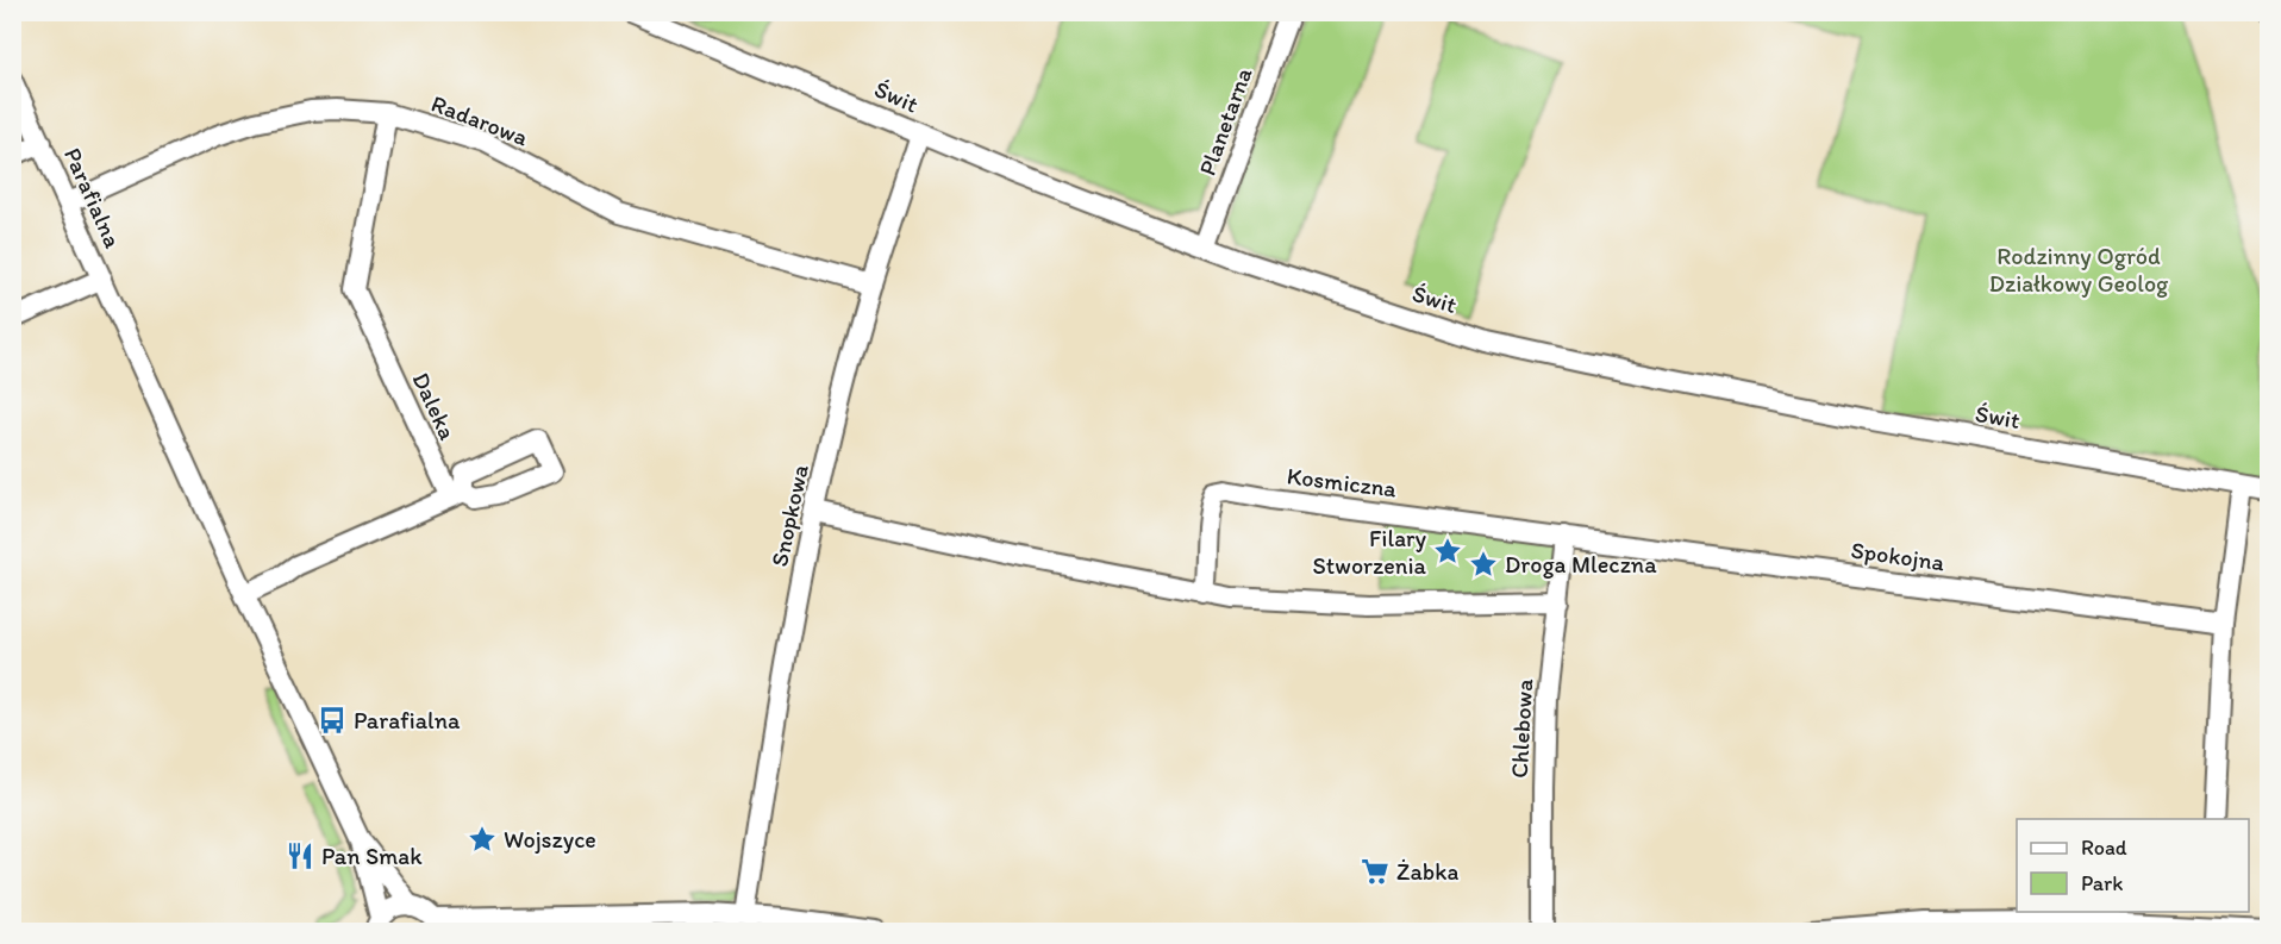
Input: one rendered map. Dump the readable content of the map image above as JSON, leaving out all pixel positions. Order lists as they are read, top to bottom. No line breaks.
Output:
{"streets":{"street":["Świt","Radarowa","Planetarna","Parafialna","Daleka","Kosmiczna","Snopkowa","Spokojna","Chlebowa"]},"crossings":[["Świt","Planetarna"],["Świt","Snopkowa"],["Radarowa","Parafialna"],["Radarowa","Daleka"],["Radarowa","Snopkowa"],["Kosmiczna","Spokojna"],["Kosmiczna","Chlebowa"],["Spokojna","Chlebowa"]],"parks":["Rodzinny Ogród Działkowy Geolog"],"places":{"place":["Filary Stworzenia","Droga Mleczna","Wojszyce"],"bus stop":["Parafialna"],"restaurant":["Pan Smak"],"supermarket":["Żabka"]},"legend":["Road","Park"]}
